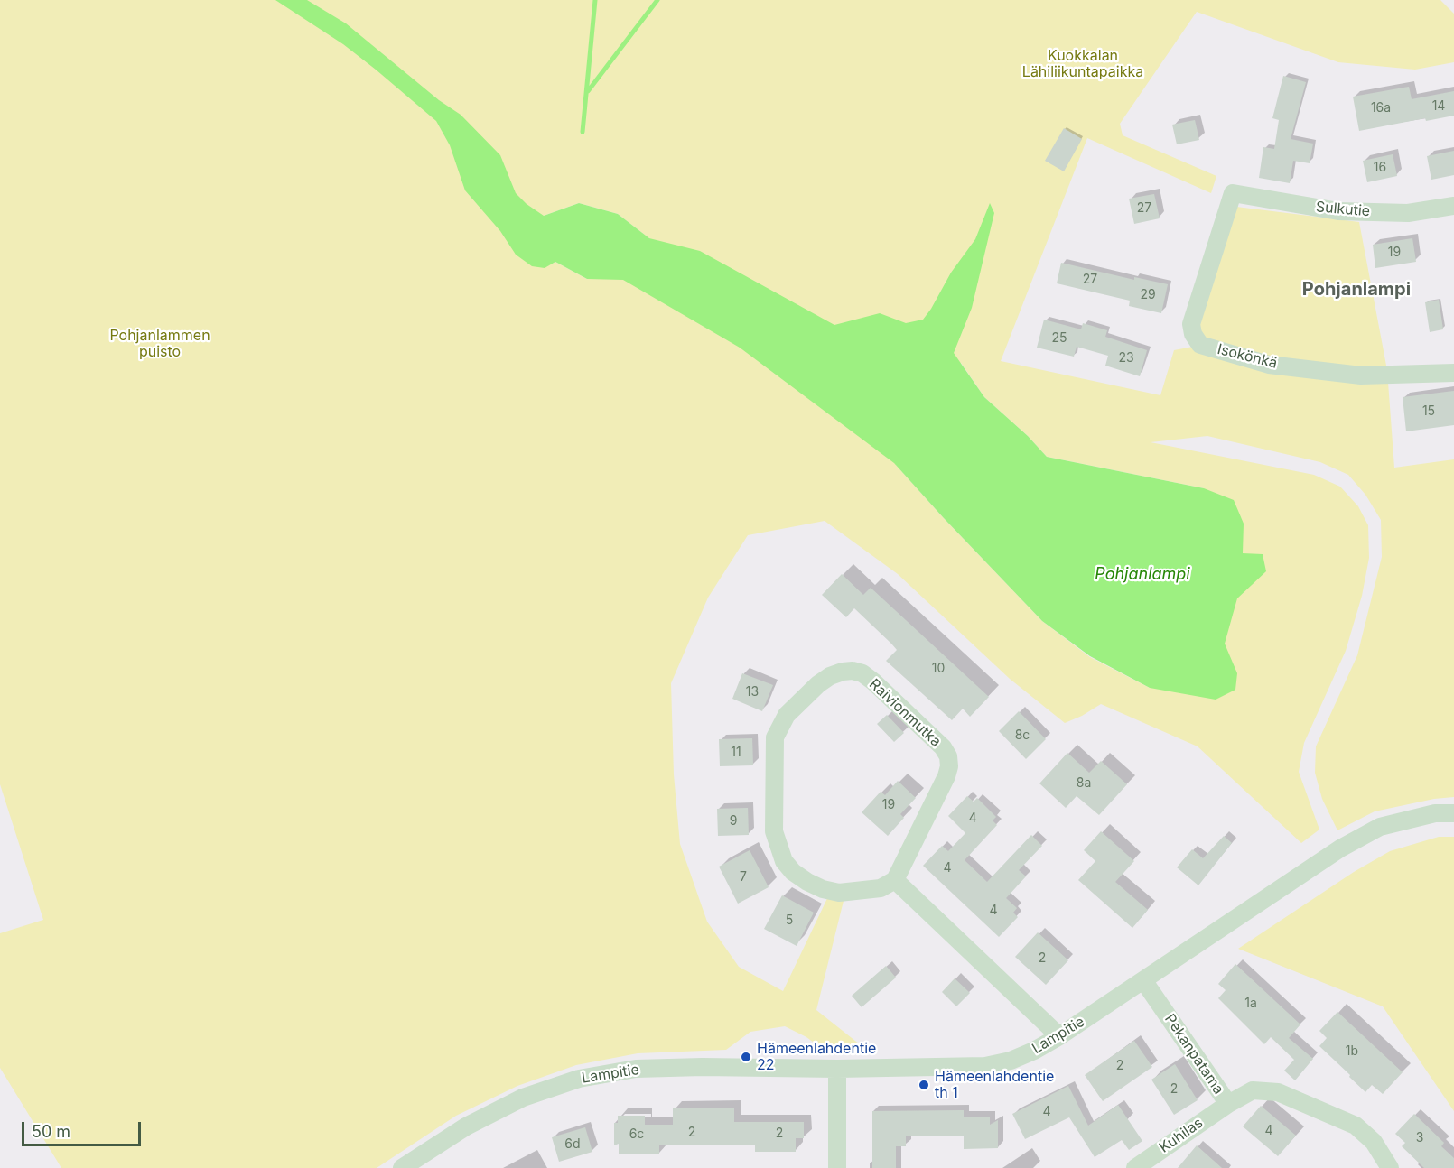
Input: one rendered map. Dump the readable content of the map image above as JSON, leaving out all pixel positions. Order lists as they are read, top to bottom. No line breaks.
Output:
{"streets":{"street":["Sulkutie","Isokönkä","Raivionmutka","Lampitie","Pekanpatama","Kuhilas"]},"crossings":[["Sulkutie","Isokönkä"],["Lampitie","Pekanpatama"],["Pekanpatama","Kuhilas"]],"districts":["Pohjanlampi"],"water":["Pohjanlampi"],"parks":["Kuokkalan Lähiliikuntapaikka","Pohjanlammen puisto"],"places":["Hämeenlahdentie 22","Hämeenlahdentie th 1"],"house_numbers":["14","16a","16","27","19","27","29","25","23","15","10","13","8c","11","8a","19","4","9","4","7","4","5","2","1a","1b","2","2","4","4","2","2","6c","3","6d"],"scale_bar":"50 m"}
